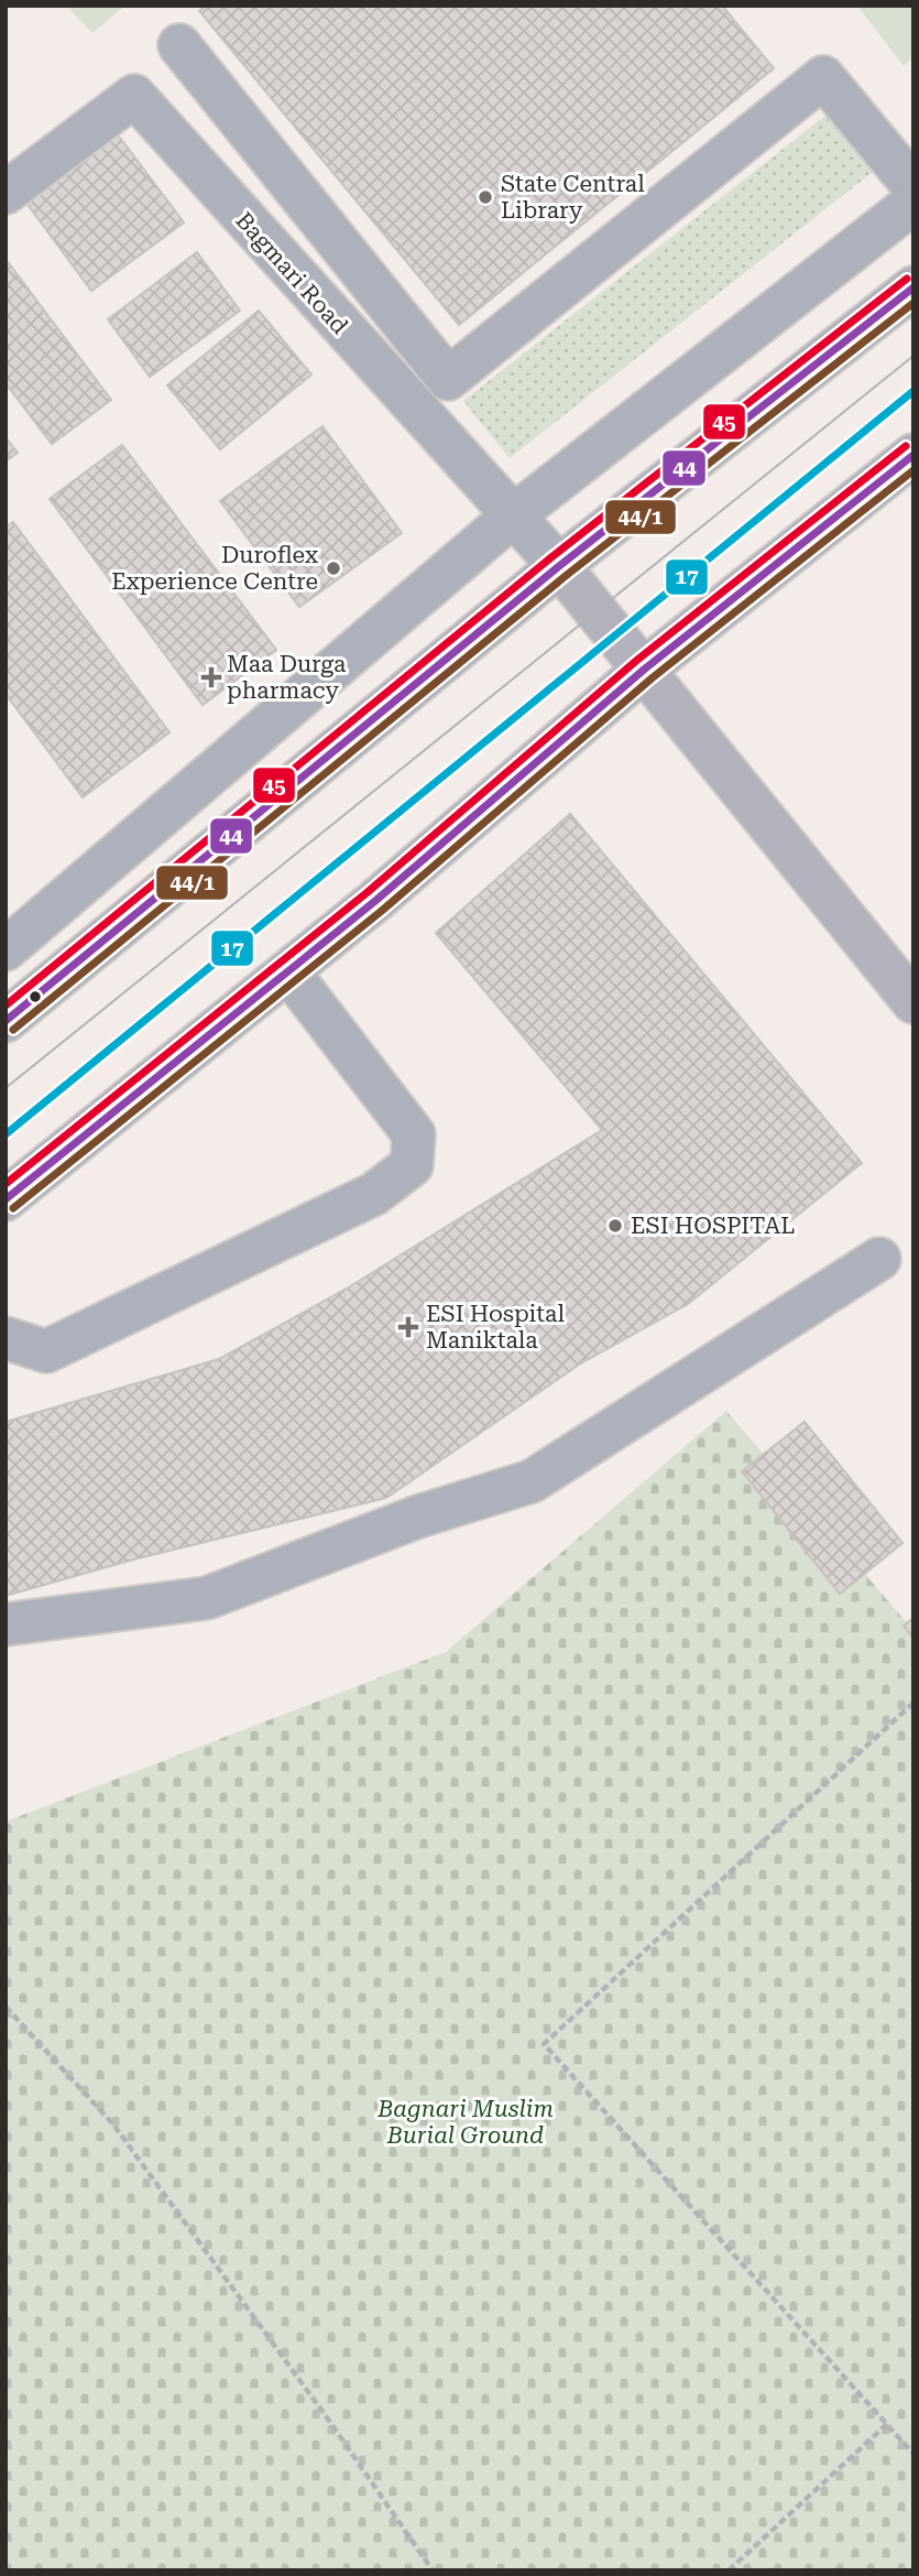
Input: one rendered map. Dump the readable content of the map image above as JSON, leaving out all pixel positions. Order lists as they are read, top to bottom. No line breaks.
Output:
{"streets":{"street":["Bagmari Road"]},"parks":["Bagnari Muslim Burial Ground"],"places":{"other":["State Central Library","Duroflex Experience Centre","ESI HOSPITAL"],"health":["Maa Durga pharmacy","ESI Hospital Maniktala"]},"lines":["transit line 45","transit line 44","transit line 44/1","transit line 17"]}
